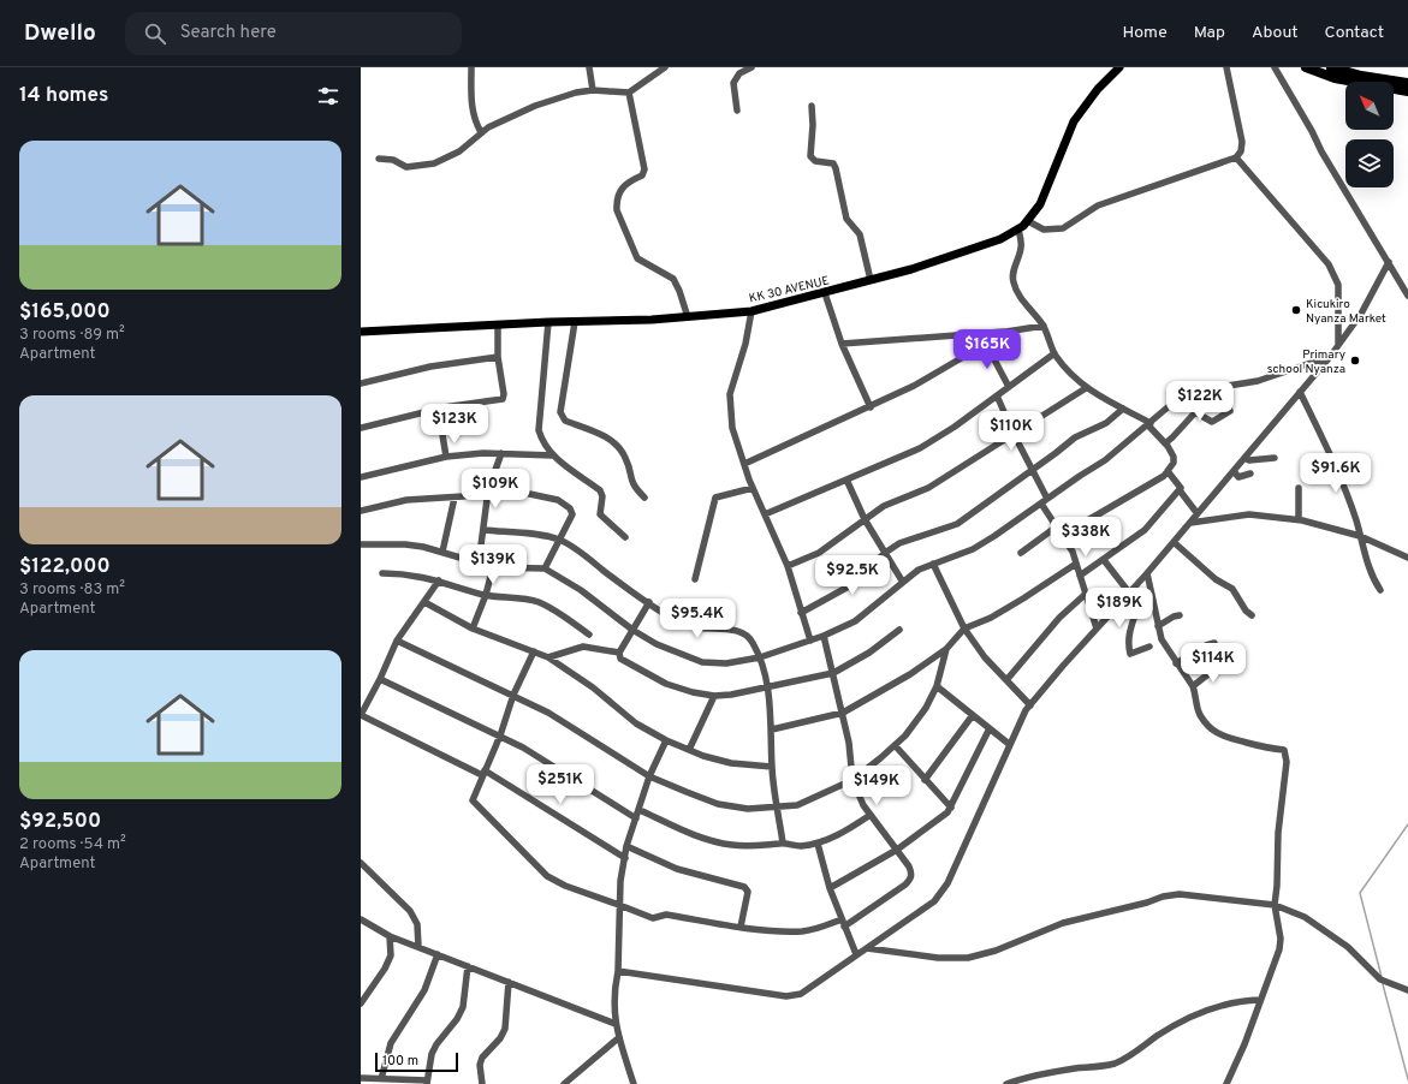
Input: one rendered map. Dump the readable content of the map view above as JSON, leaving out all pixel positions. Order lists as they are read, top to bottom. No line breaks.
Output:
{"streets":{"main road":["KK 30 AVENUE"]},"places":["Kicukiro Nyanza Market","Primary school Nyanza"],"scale_bar":"100 m","north":"top left","page":{"header":"Dwello","search":"Search here","nav":["Home","Map","About","Contact"],"heading":"14 homes","list":[{"name":"$165,000","note":"3 rooms · 89 m² · Apartment"},{"name":"$122,000","note":"3 rooms · 83 m² · Apartment"},{"name":"$92,500","note":"2 rooms · 54 m² · Apartment"}],"price":["$165K","$122K","$123K","$110K","$91.6K","$109K","$338K","$139K","$92.5K","$189K","$95.4K","$114K","$251K","$149K"],"scale":"100 m"}}
